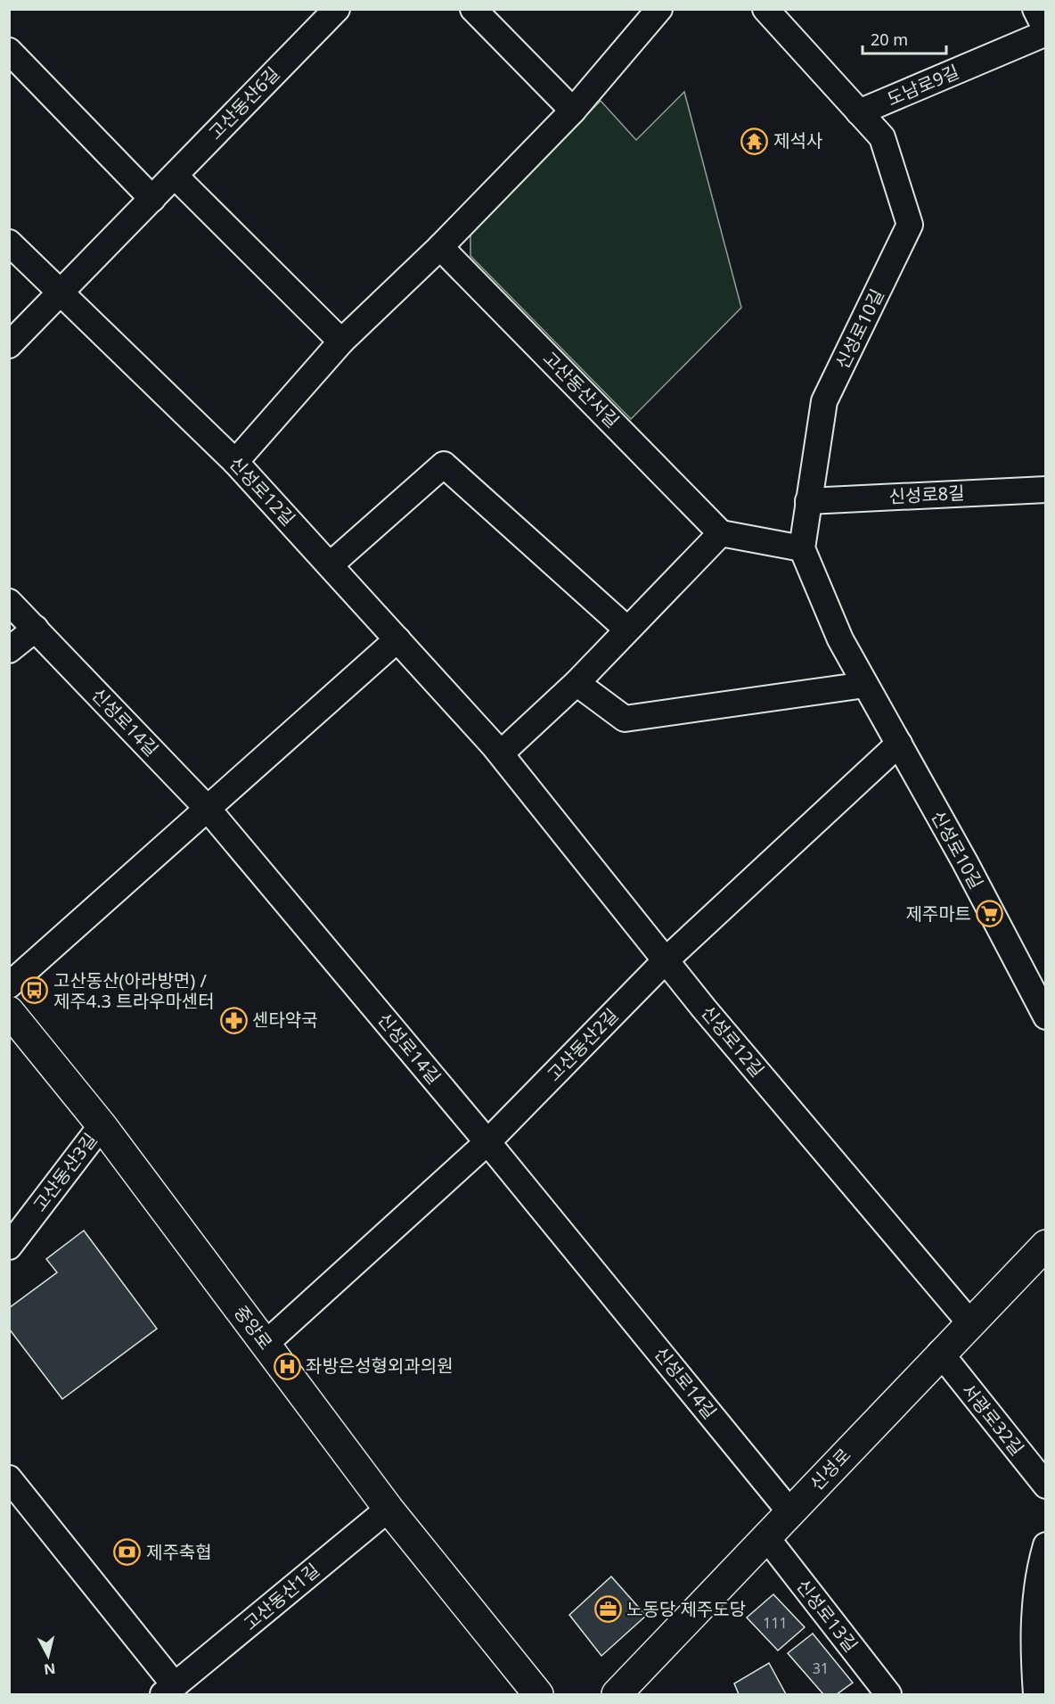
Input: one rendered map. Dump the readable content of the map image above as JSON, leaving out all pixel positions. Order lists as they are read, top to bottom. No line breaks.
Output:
{"streets":{"main road":["중앙로","신성로"],"street":["도남로9길","고산동산6길","신성로10길","고산동산서길","신성로12길","신성로8길","신성로14길","고산동산2길","고산동산3길","서광로32길","고산동산1길","신성로13길"]},"crossings":[["도남로9길","신성로10길"],["고산동산6길","신성로12길"],["신성로10길","신성로8길"],["신성로10길","고산동산2길"],["신성로12길","고산동산2길"],["신성로12길","신성로"],["신성로14길","고산동산2길"],["신성로14길","신성로"],["고산동산2길","중앙로"],["고산동산3길","중앙로"],["중앙로","고산동산1길"],["서광로32길","신성로"],["신성로","신성로13길"]],"places":{"temple":["제석사"],"supermarket":["제주마트"],"bus stop":["고산동산(아라방면) / 제주4.3 트라우마센터"],"pharmacy":["센타약국"],"hospital":["좌방은성형외과의원"],"bank":["제주축협"],"office":["노동당 제주도당"]},"house_numbers":["111","31"],"scale_bar":"20 m","north":"bottom"}
